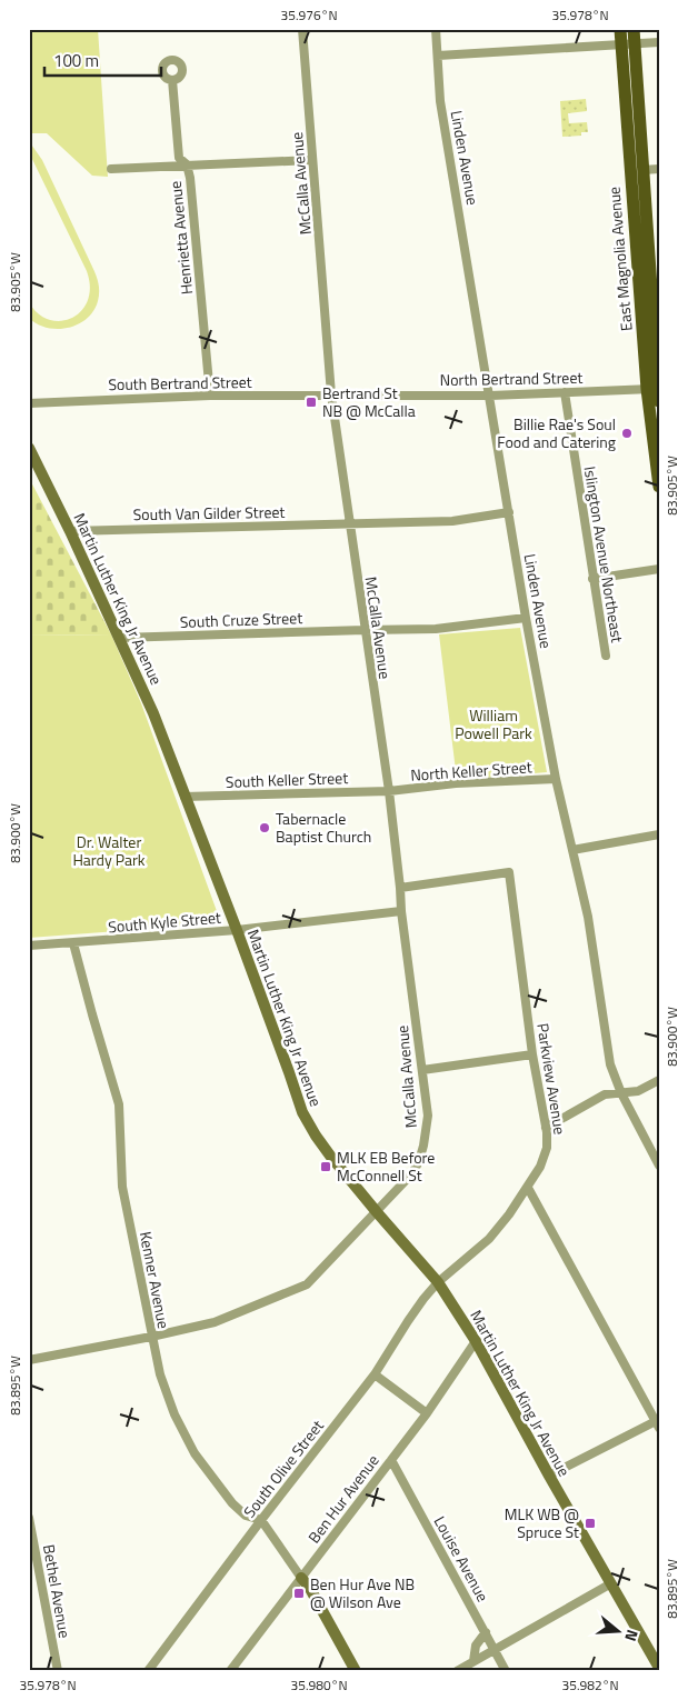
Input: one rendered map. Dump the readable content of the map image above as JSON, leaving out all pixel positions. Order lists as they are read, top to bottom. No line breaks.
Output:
{"streets":{"main road":["East Magnolia Avenue","Martin Luther King Jr Avenue"],"street":["Linden Avenue","McCalla Avenue","Henrietta Avenue","North Bertrand Street","South Bertrand Street","South Van Gilder Street","Islington Avenue Northeast","South Cruze Street","North Keller Street","South Keller Street","South Kyle Street","Parkview Avenue","Kenner Avenue","South Olive Street","Ben Hur Avenue","Louise Avenue","Bethel Avenue"]},"crossings":[["Linden Avenue","North Bertrand Street"],["Linden Avenue","South Van Gilder Street"],["Linden Avenue","South Cruze Street"],["Linden Avenue","North Keller Street"],["McCalla Avenue","North Bertrand Street"],["McCalla Avenue","South Bertrand Street"],["McCalla Avenue","South Van Gilder Street"],["McCalla Avenue","Martin Luther King Jr Avenue"],["McCalla Avenue","South Cruze Street"],["McCalla Avenue","North Keller Street"],["McCalla Avenue","South Keller Street"],["McCalla Avenue","South Kyle Street"],["McCalla Avenue","Parkview Avenue"],["McCalla Avenue","Kenner Avenue"],["Henrietta Avenue","South Bertrand Street"],["East Magnolia Avenue","North Bertrand Street"],["North Bertrand Street","South Bertrand Street"],["North Bertrand Street","Islington Avenue Northeast"],["South Van Gilder Street","Martin Luther King Jr Avenue"],["Martin Luther King Jr Avenue","South Cruze Street"],["Martin Luther King Jr Avenue","South Keller Street"],["Martin Luther King Jr Avenue","South Kyle Street"],["Martin Luther King Jr Avenue","Parkview Avenue"],["Martin Luther King Jr Avenue","South Olive Street"],["Martin Luther King Jr Avenue","Ben Hur Avenue"],["North Keller Street","South Keller Street"],["South Kyle Street","Kenner Avenue"],["Parkview Avenue","South Olive Street"],["Kenner Avenue","South Olive Street"],["Kenner Avenue","Ben Hur Avenue"],["Ben Hur Avenue","Louise Avenue"]],"parks":["William Powell Park","Dr. Walter Hardy Park"],"places":{"transit":["Bertrand St NB @ McCalla","MLK EB Before McConnell St","MLK WB @ Spruce St","Ben Hur Ave NB @ Wilson Ave"],"other":["Billie Rae's Soul Food and Catering","Tabernacle Baptist Church"]},"scale_bar":"100 m","north":"right","coordinates":["35.976°N","35.978°N","83.905°W","83.900°W","83.895°W","35.980°N","35.982°N"]}
